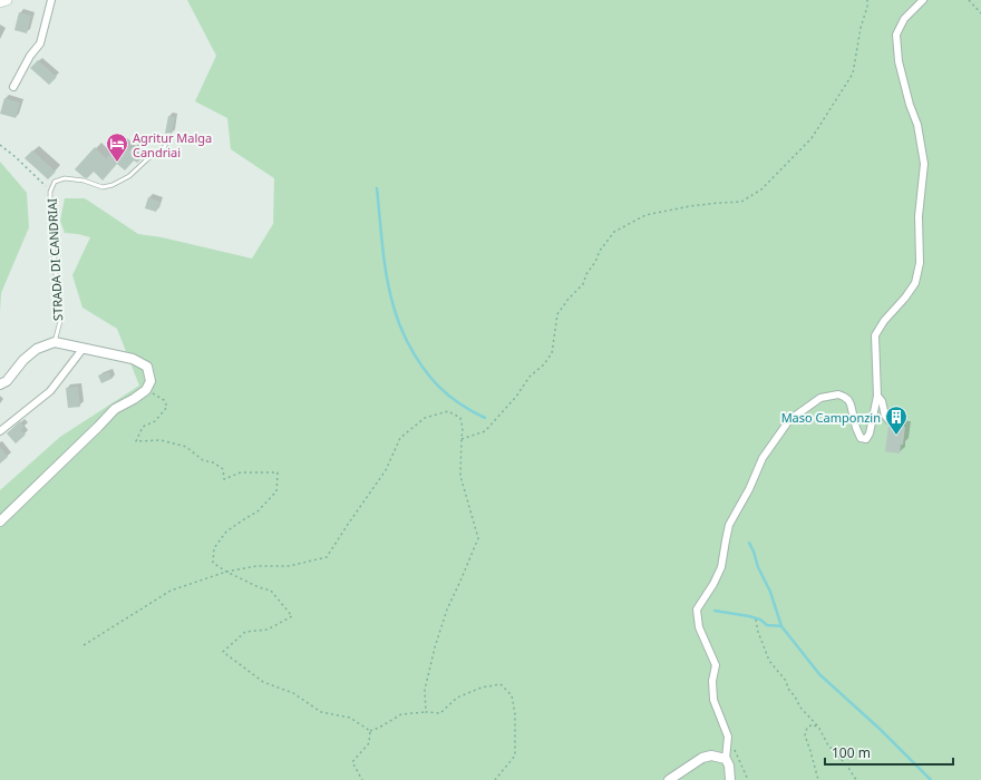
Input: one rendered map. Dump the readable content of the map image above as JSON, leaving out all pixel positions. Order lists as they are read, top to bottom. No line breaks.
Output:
{"streets":{"lane":["STRADA DI CANDRIAI"]},"places":{"hotel":["Agritur Malga Candriai"],"building":["Maso Camponzin"]},"scale_bar":"100 m"}
